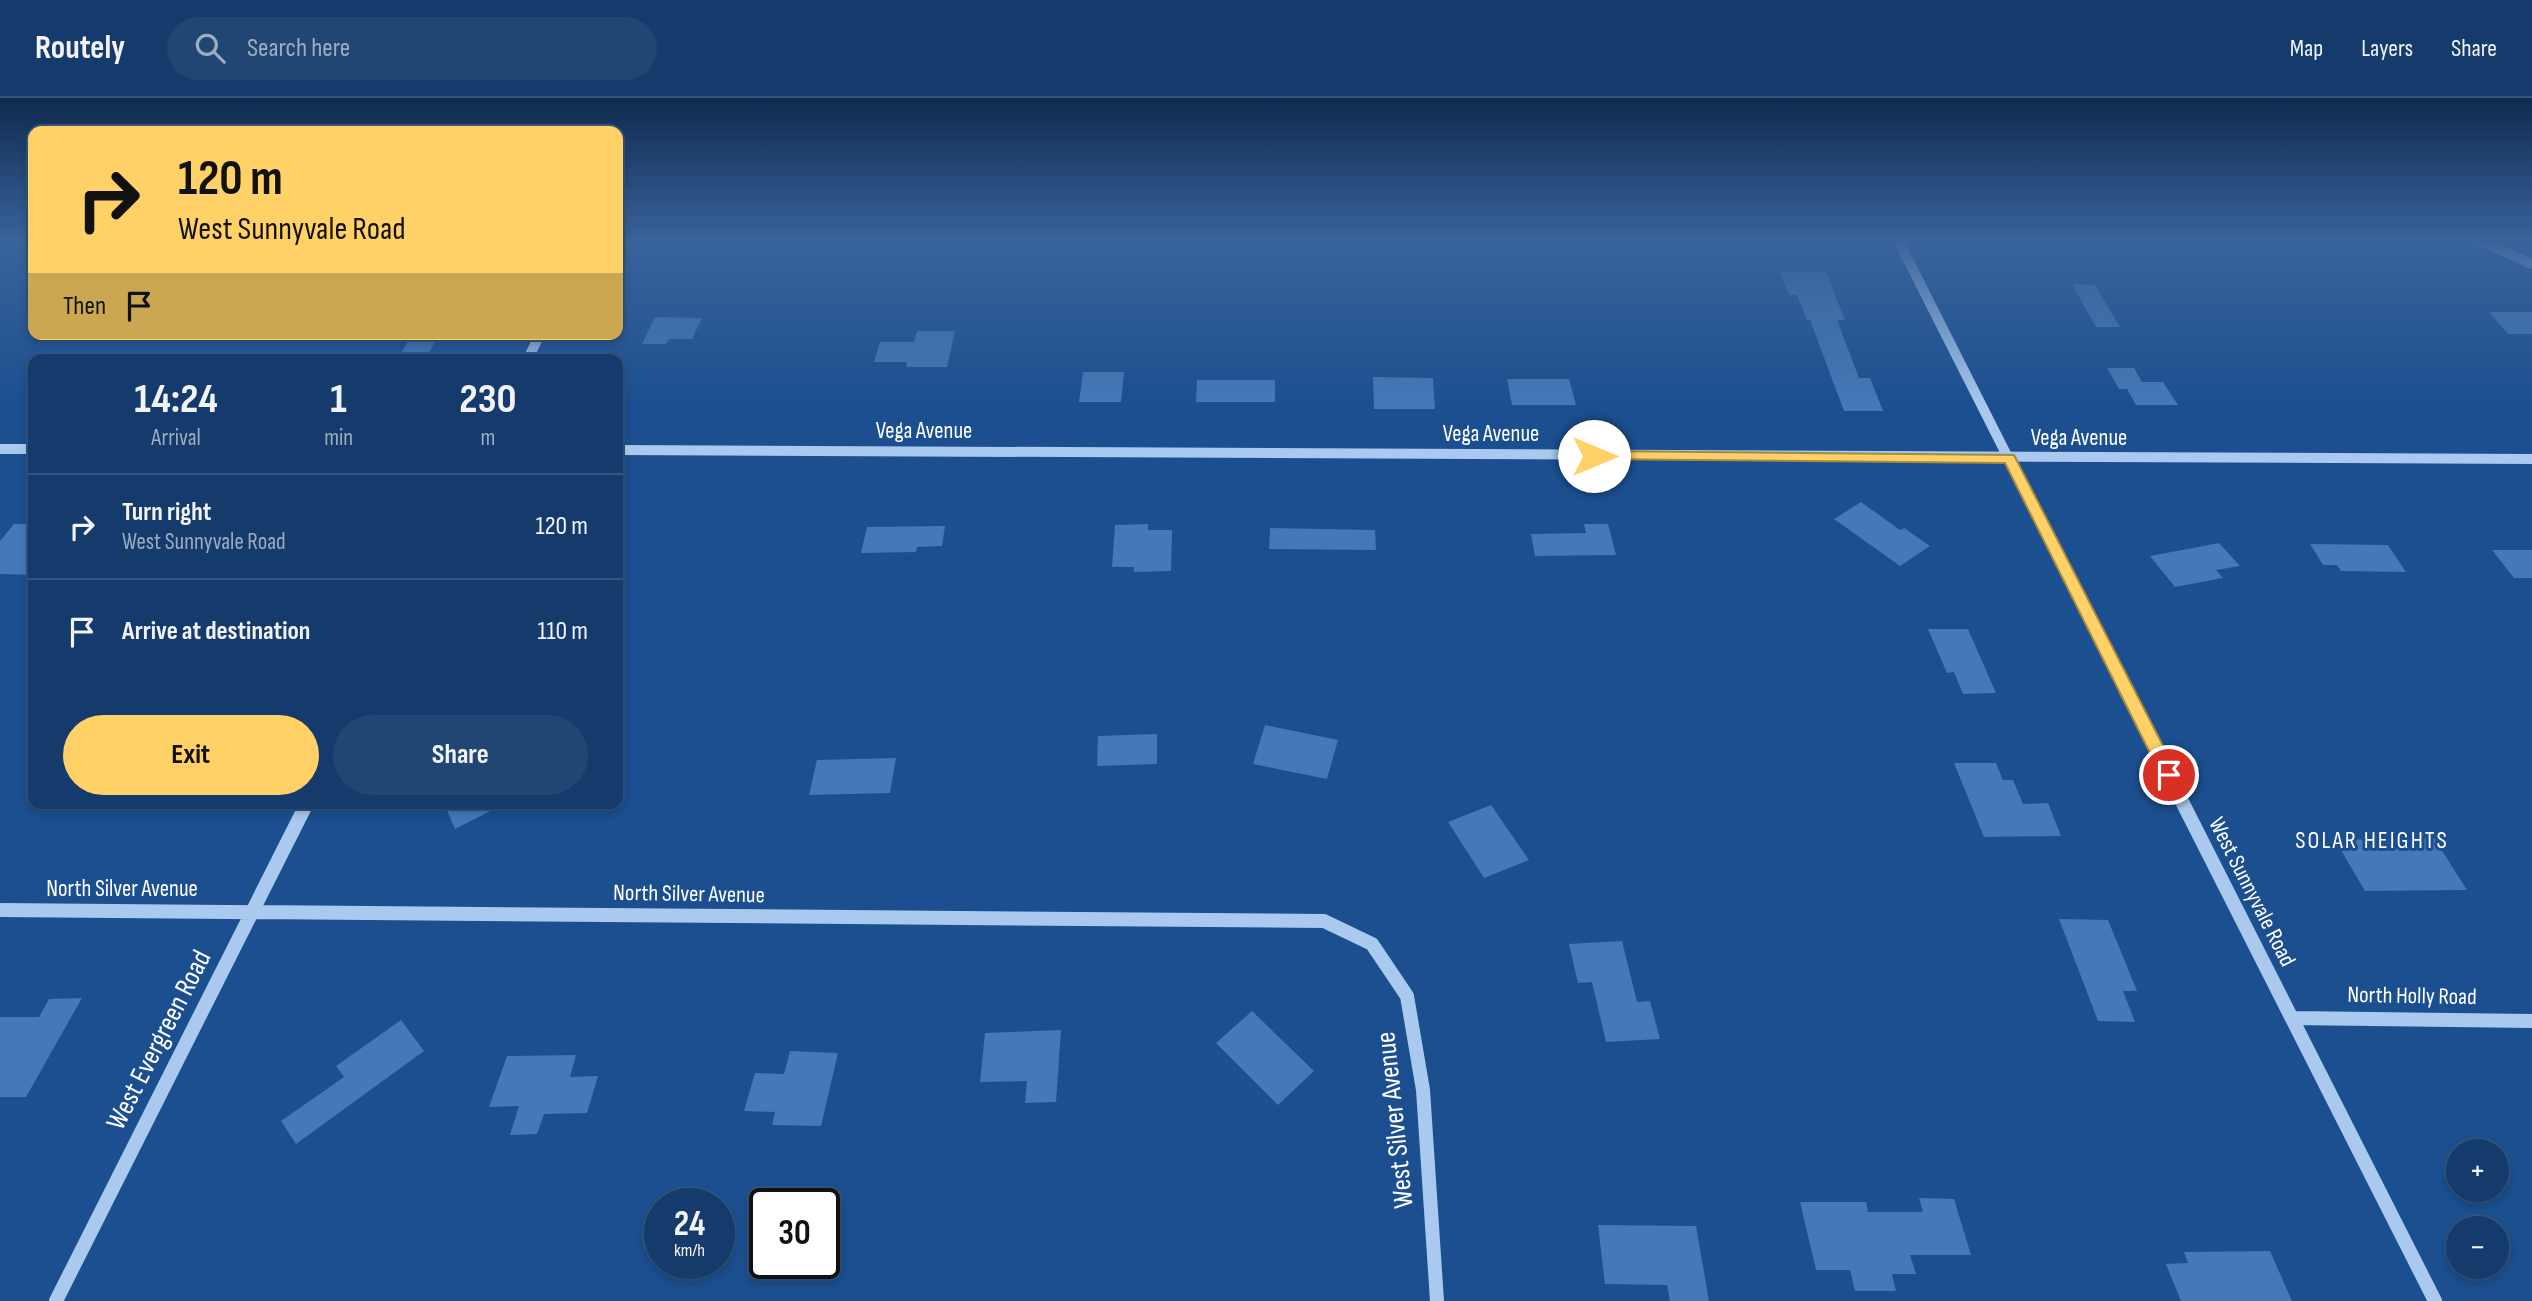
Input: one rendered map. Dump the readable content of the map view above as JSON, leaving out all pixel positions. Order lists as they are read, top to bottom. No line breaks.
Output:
{"streets":{"street":["Vega Avenue","North Silver Avenue","West Sunnyvale Road","North Holly Road","West Evergreen Road","West Silver Avenue"]},"crossings":[["Vega Avenue","West Sunnyvale Road"],["North Silver Avenue","West Evergreen Road"],["North Silver Avenue","West Silver Avenue"],["West Sunnyvale Road","North Holly Road"]],"districts":["SOLAR HEIGHTS"],"page":{"header":"Routely","search":"Search here","nav":["Map","Layers","Share"],"turn":["120 m","West Sunnyvale Road"],"then":"Then","eta":["14:24","Arrival","1","min","230","m"],"list":[{"name":"Turn right","note":"West Sunnyvale Road","value":"120 m"},{"name":"Arrive at destination","value":"110 m"}],"buttons":["Exit","Share"],"map_buttons":["+","−"],"speed":"24 km/h","limit":"30"}}
